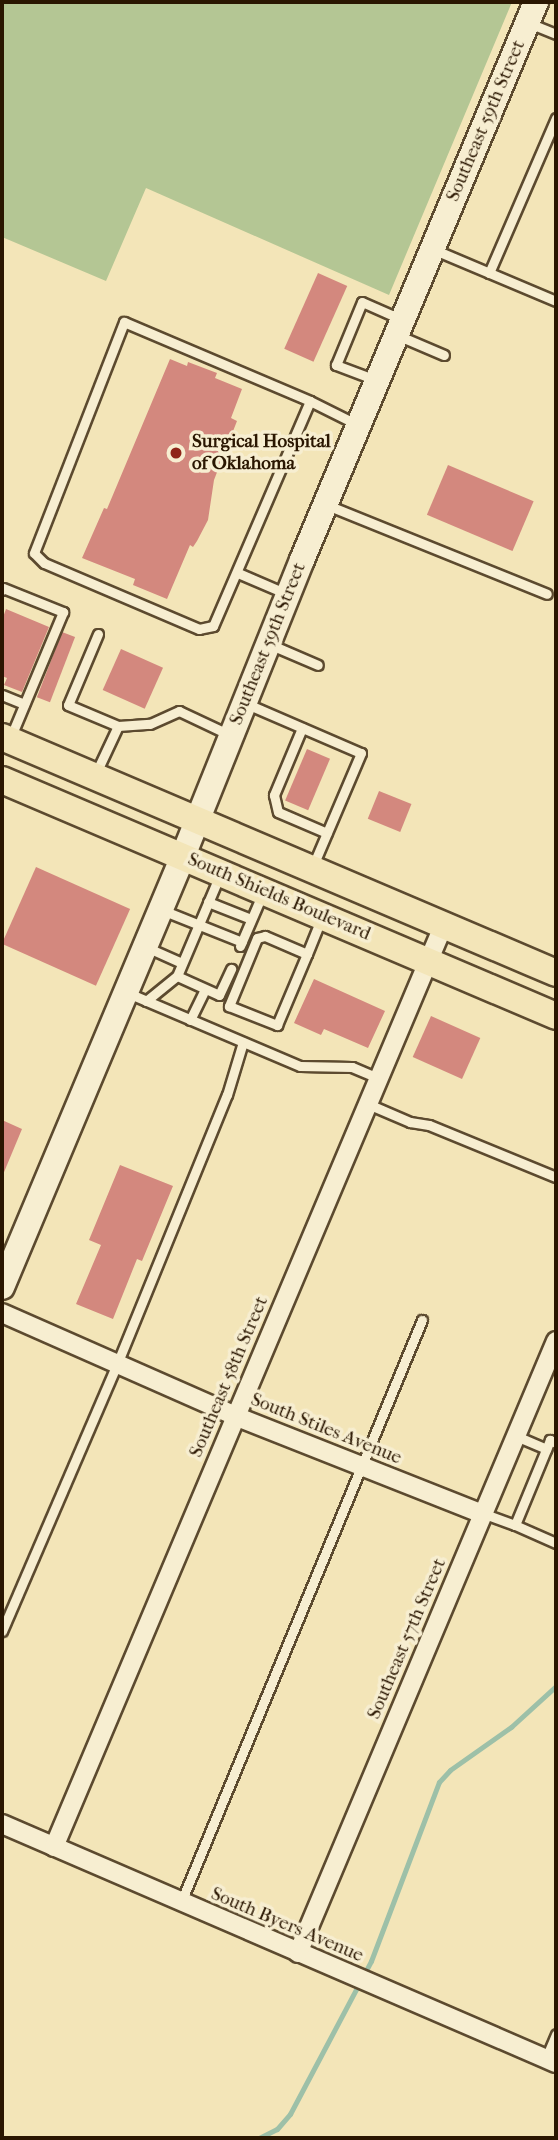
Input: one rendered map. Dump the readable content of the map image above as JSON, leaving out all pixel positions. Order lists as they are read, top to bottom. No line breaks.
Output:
{"streets":{"main road":["Southeast 59th Street","South Shields Boulevard"],"street":["Southeast 58th Street","South Stiles Avenue","Southeast 57th Street","South Byers Avenue"]},"crossings":[["Southeast 59th Street","South Shields Boulevard"],["South Shields Boulevard","Southeast 58th Street"],["Southeast 58th Street","South Stiles Avenue"],["Southeast 58th Street","South Byers Avenue"],["South Stiles Avenue","Southeast 57th Street"],["Southeast 57th Street","South Byers Avenue"]],"places":["Surgical Hospital of Oklahoma"]}
